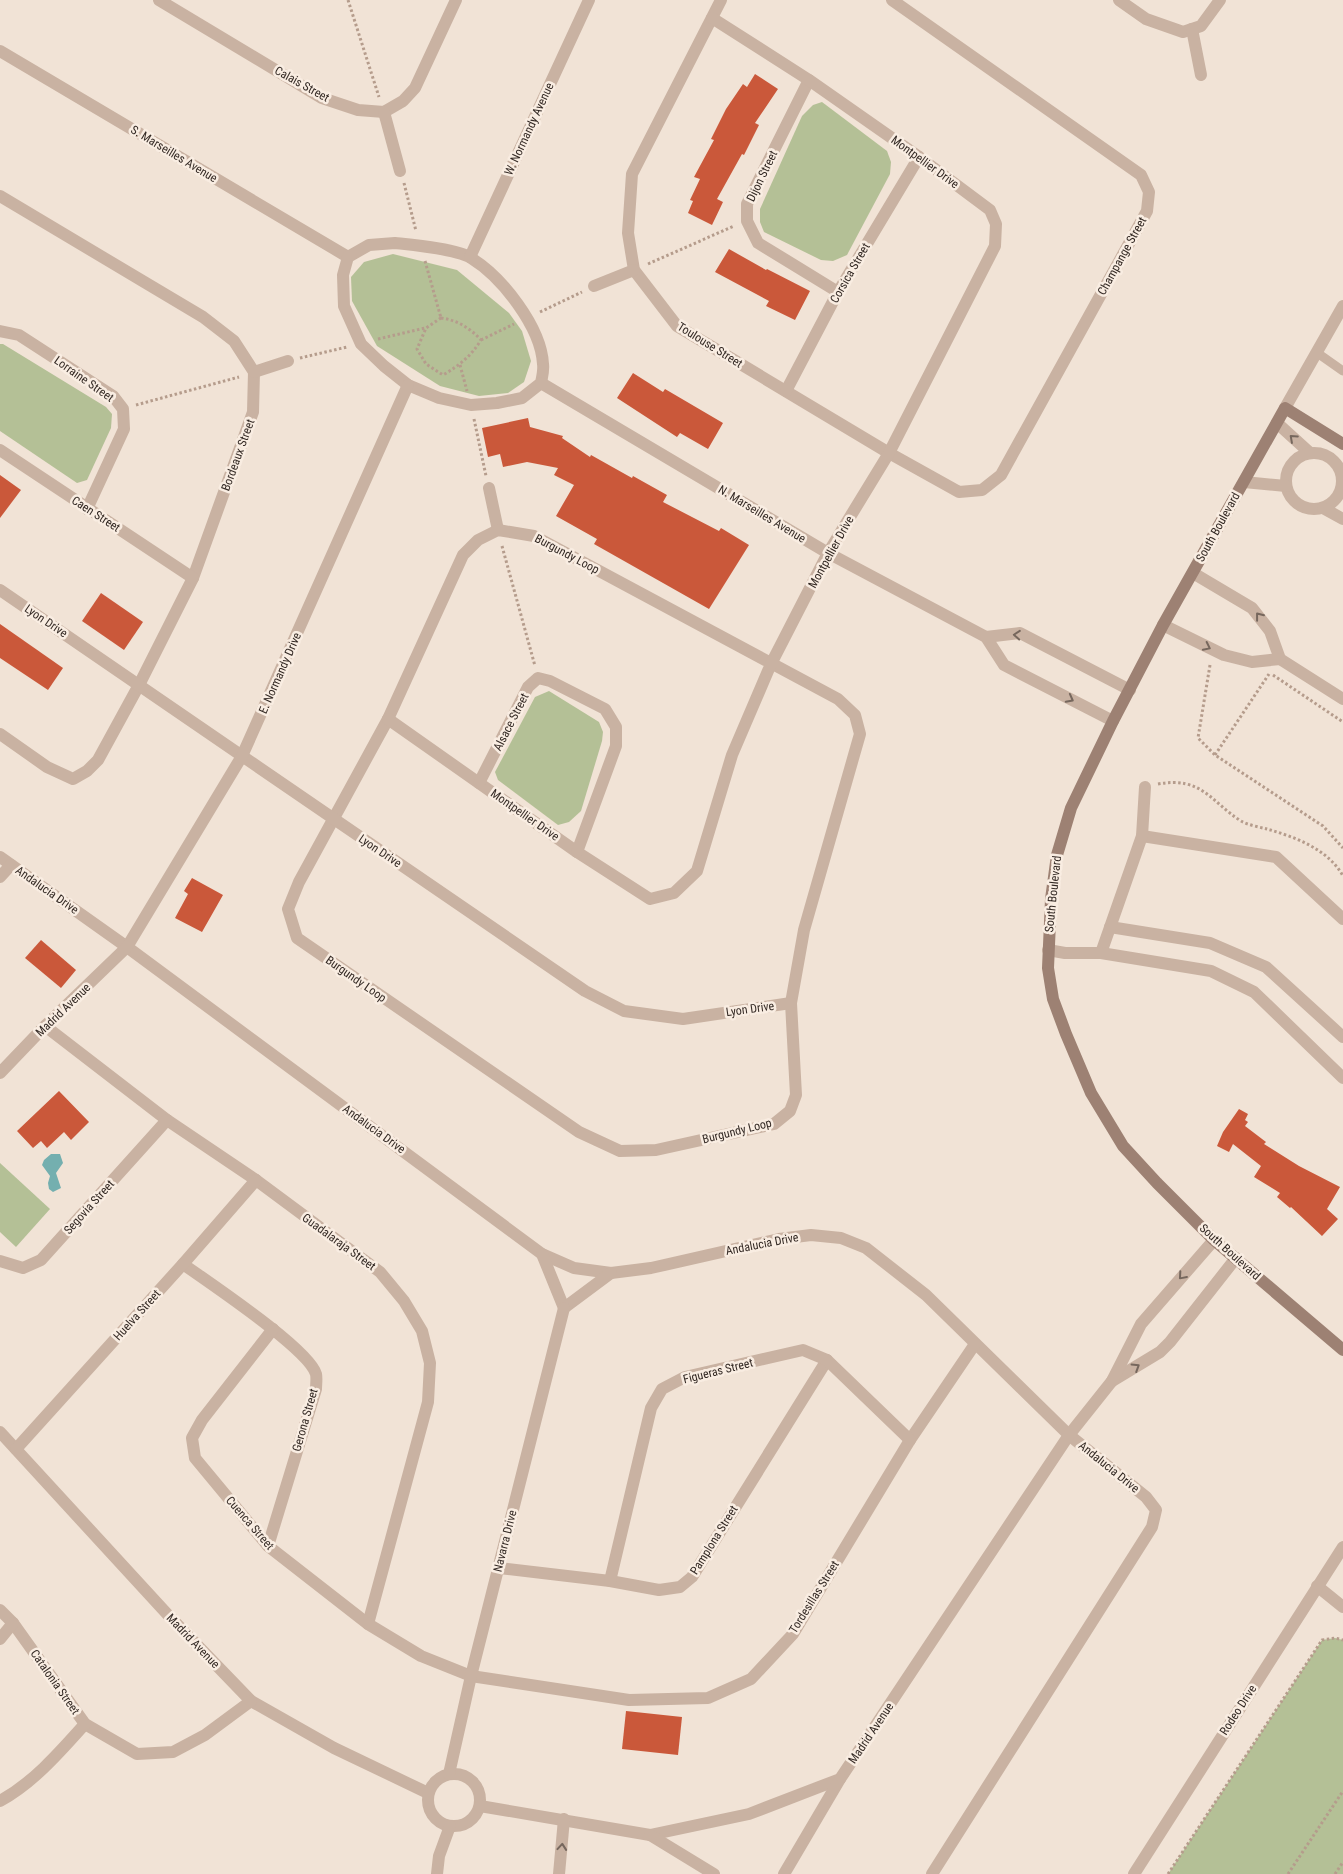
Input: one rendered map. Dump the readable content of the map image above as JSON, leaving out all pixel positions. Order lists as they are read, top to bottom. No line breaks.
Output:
{"streets":{"main road":["South Boulevard"],"street":["Calais Street","W. Normandy Avenue","S. Marseilles Avenue","Montpellier Drive","Dijon Street","Champange Street","Corsica Street","Toulouse Street","Lorraine Street","Bordeaux Street","Caen Street","N. Marseilles Avenue","Burgundy Loop","Lyon Drive","E. Normandy Drive","Alsace Street","Andalucia Drive","Madrid Avenue","Segovia Street","Guadalaraja Street","Huelva Street","Figueras Street","Gerona Street","Cuenca Street","Pamplona Street","Navarra Drive","Tordesillas Street","Catalonia Street","Rodeo Drive"]},"crossings":[["Montpellier Drive","Dijon Street"],["Montpellier Drive","Corsica Street"],["Montpellier Drive","Toulouse Street"],["Montpellier Drive","N. Marseilles Avenue"],["Montpellier Drive","Burgundy Loop"],["Montpellier Drive","Alsace Street"],["Champange Street","Toulouse Street"],["Corsica Street","Toulouse Street"],["Lorraine Street","Caen Street"],["Bordeaux Street","Caen Street"],["Bordeaux Street","Lyon Drive"],["Burgundy Loop","Lyon Drive"],["Lyon Drive","E. Normandy Drive"],["E. Normandy Drive","Andalucia Drive"],["E. Normandy Drive","Madrid Avenue"],["Andalucia Drive","Madrid Avenue"],["Andalucia Drive","Tordesillas Street"],["Madrid Avenue","Guadalaraja Street"],["Madrid Avenue","Huelva Street"],["Madrid Avenue","Navarra Drive"],["Madrid Avenue","Catalonia Street"],["Segovia Street","Guadalaraja Street"],["Guadalaraja Street","Huelva Street"],["Guadalaraja Street","Cuenca Street"],["Huelva Street","Gerona Street"],["Figueras Street","Pamplona Street"],["Figueras Street","Tordesillas Street"],["Gerona Street","Cuenca Street"],["Cuenca Street","Navarra Drive"],["Cuenca Street","Tordesillas Street"],["Pamplona Street","Navarra Drive"],["Navarra Drive","Tordesillas Street"]]}
